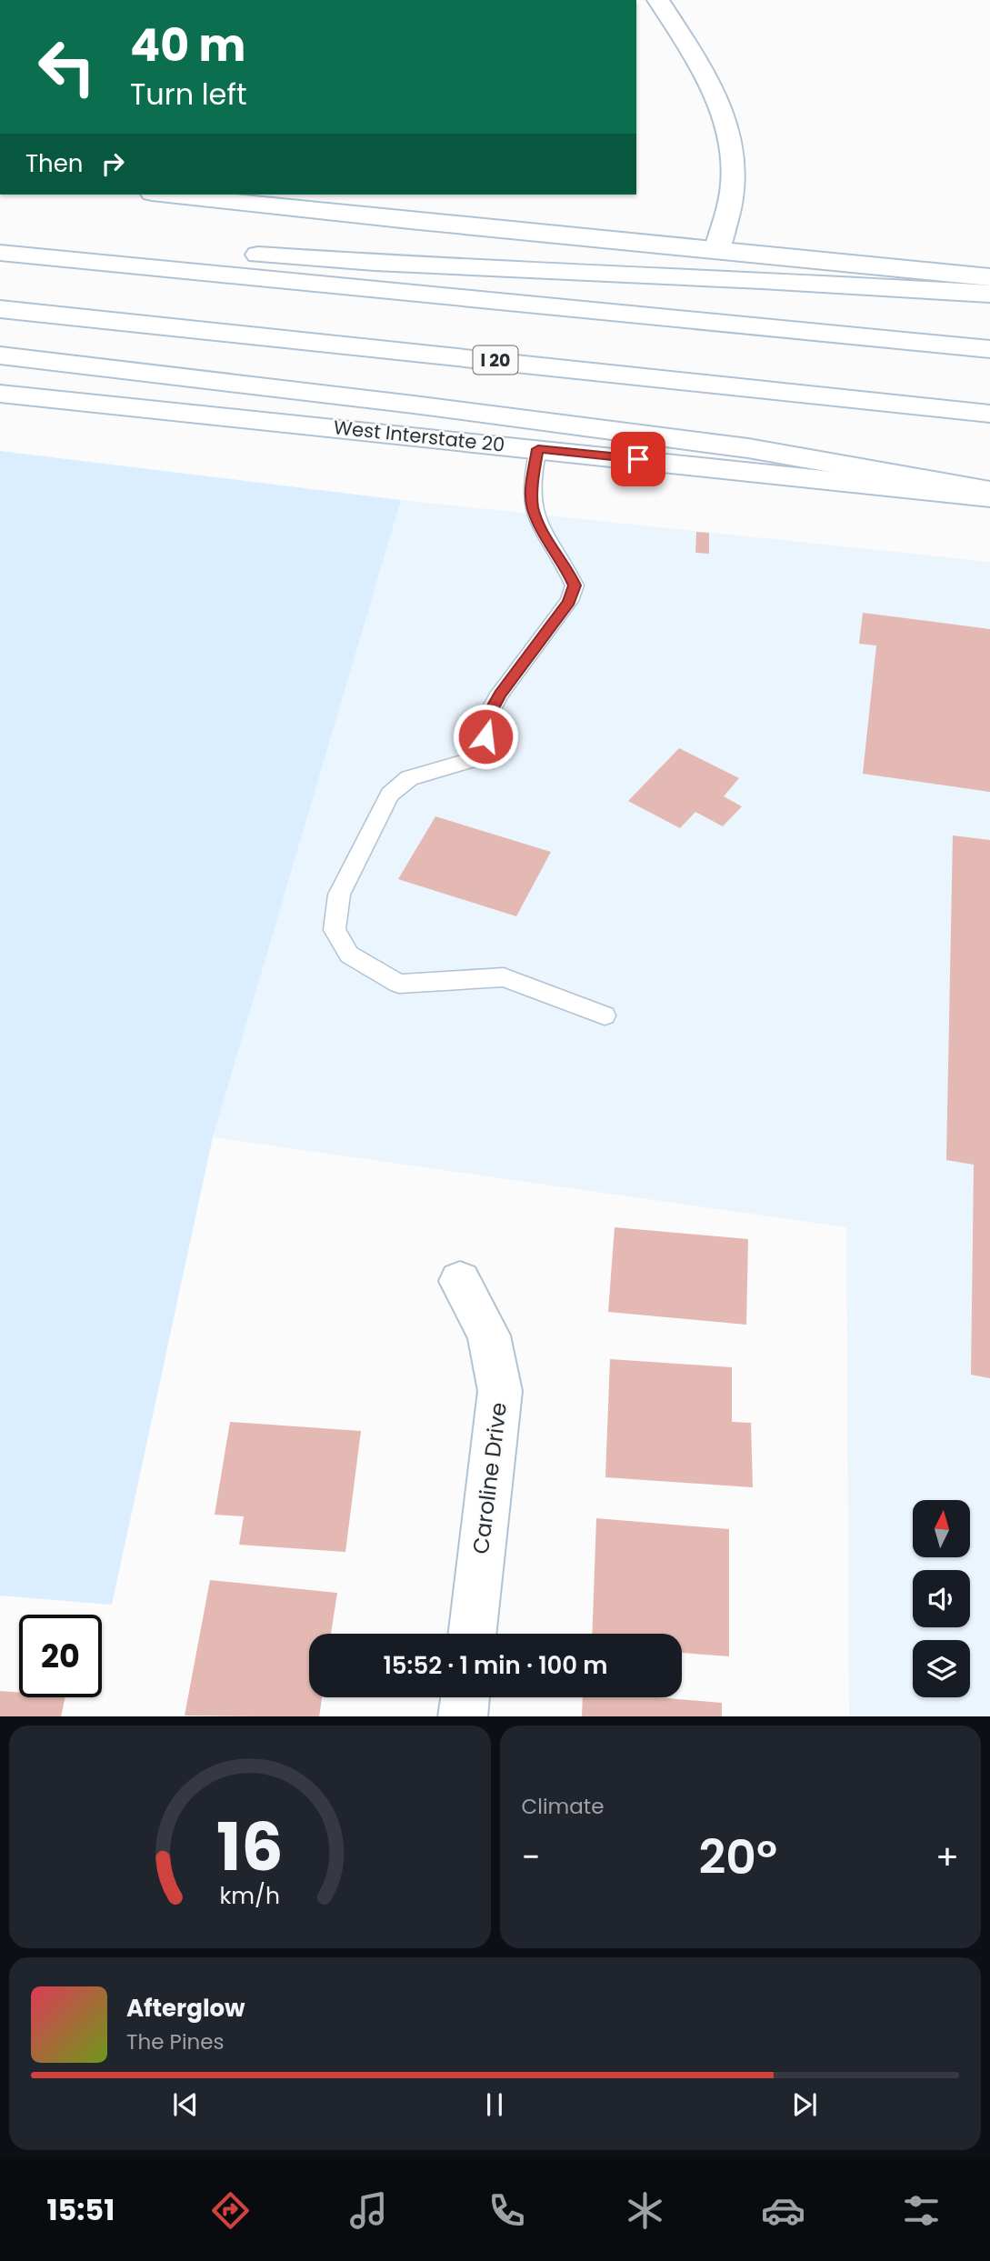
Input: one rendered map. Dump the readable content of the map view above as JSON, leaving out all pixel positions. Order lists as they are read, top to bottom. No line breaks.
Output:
{"streets":{"main road":["I 20","West Interstate 20","Caroline Drive"]},"north":"top","page":{"turn":["40 m","Turn left"],"then":"Then","limit":"20","trip":"15:52 · 1 min · 100 m","tile":"Climate","heat":["−","20°","+"],"song":["Afterglow","The Pines"],"tabs":"15:51","gauge":["16","km/h"]}}
